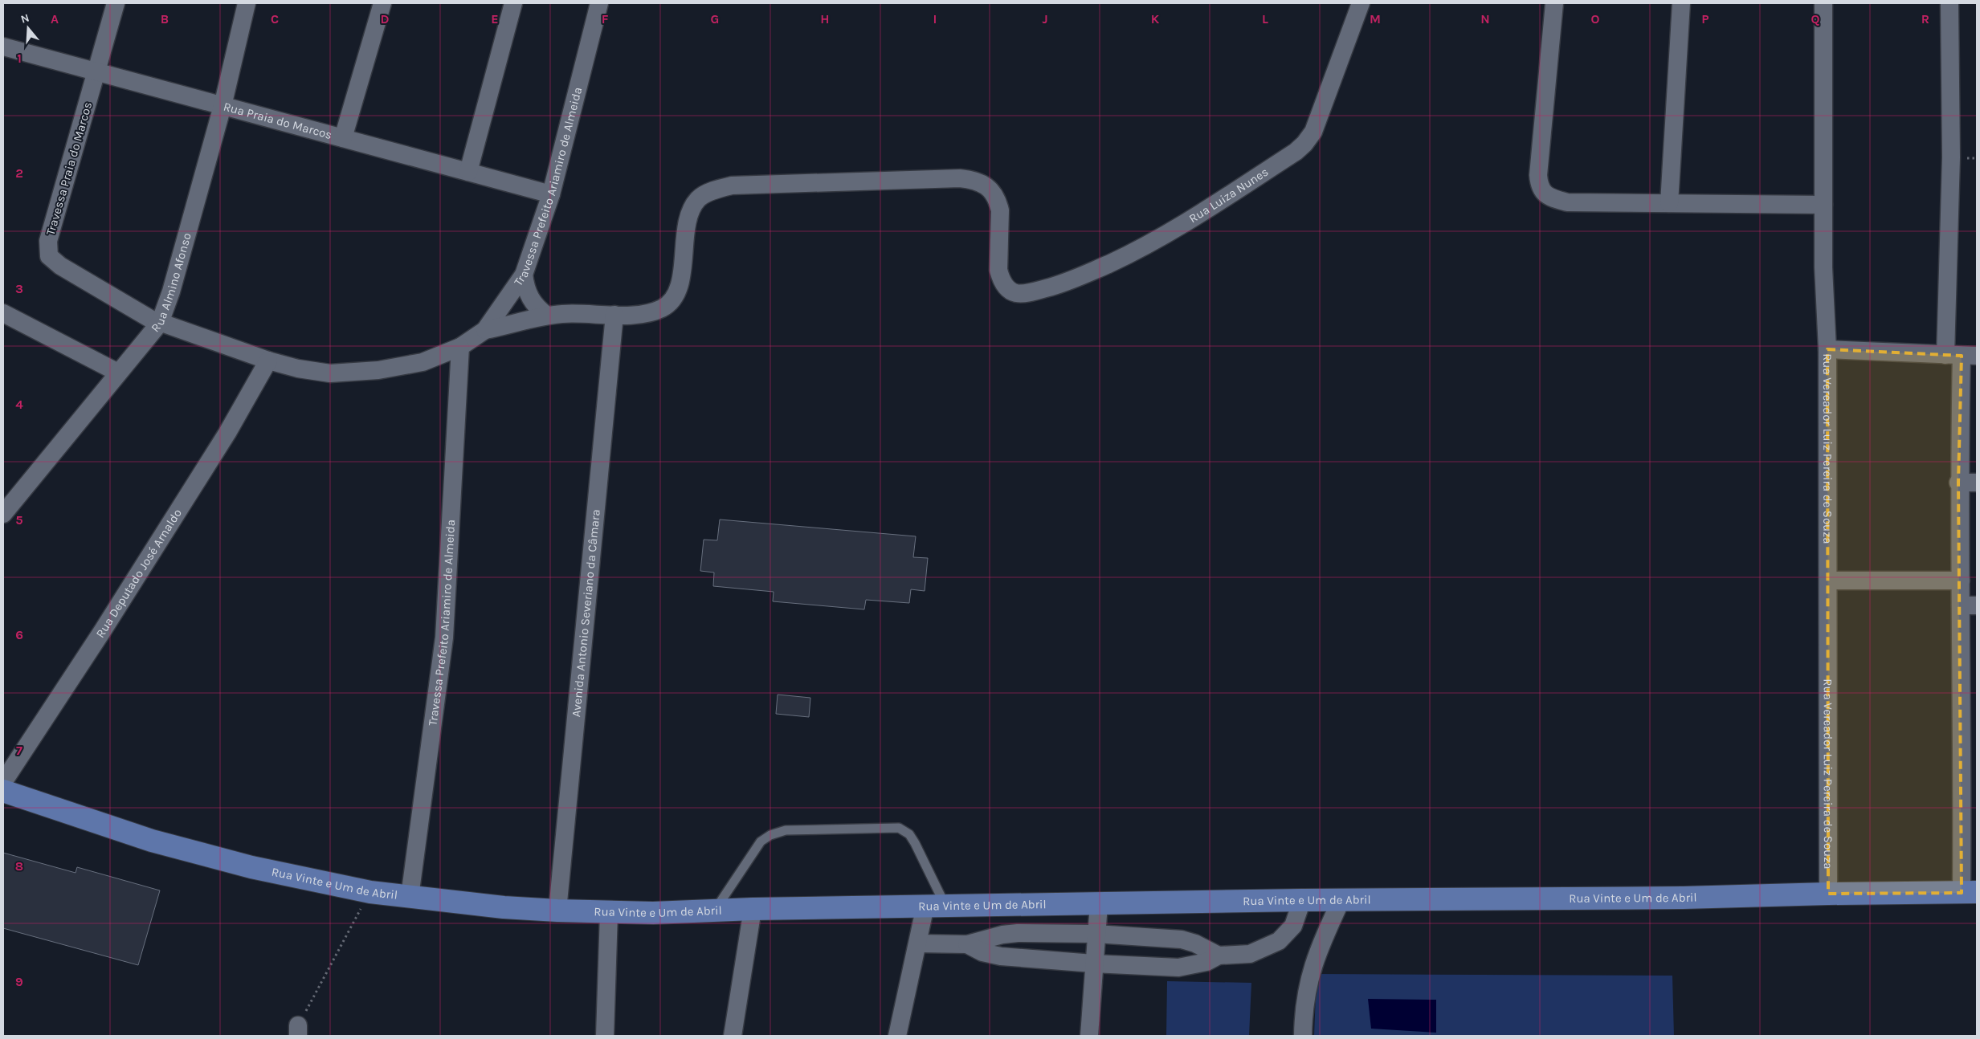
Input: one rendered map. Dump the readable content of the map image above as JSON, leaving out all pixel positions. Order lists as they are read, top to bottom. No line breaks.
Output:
{"streets":{"main road":["Rua Vinte e Um de Abril"],"street":["Rua Praia do Marcos","Travessa Praia do Marcos","Travessa Prefeito Ariamiro de Almeida","Rua Luiza Nunes","Rua Almino Afonso","Rua Vereador Luiz Pereira de Souza","Rua Deputado José Arnaldo","Avenida Antonio Severiano da Câmara"]},"crossings":[["Rua Praia do Marcos","Travessa Praia do Marcos"],["Rua Praia do Marcos","Travessa Prefeito Ariamiro de Almeida"],["Rua Praia do Marcos","Rua Almino Afonso"],["Travessa Praia do Marcos","Travessa Prefeito Ariamiro de Almeida"],["Travessa Praia do Marcos","Rua Almino Afonso"],["Travessa Prefeito Ariamiro de Almeida","Rua Almino Afonso"],["Travessa Prefeito Ariamiro de Almeida","Rua Deputado José Arnaldo"],["Travessa Prefeito Ariamiro de Almeida","Rua Vinte e Um de Abril"],["Rua Luiza Nunes","Avenida Antonio Severiano da Câmara"],["Rua Vereador Luiz Pereira de Souza","Rua Vinte e Um de Abril"],["Avenida Antonio Severiano da Câmara","Rua Vinte e Um de Abril"]],"north":"top","grid":{"columns":["A","B","C","D","E","F","G","H","I","J","K","L","M","N","O","P","Q","R"],"rows":["1","2","3","4","5","6","7","8","9"]}}
